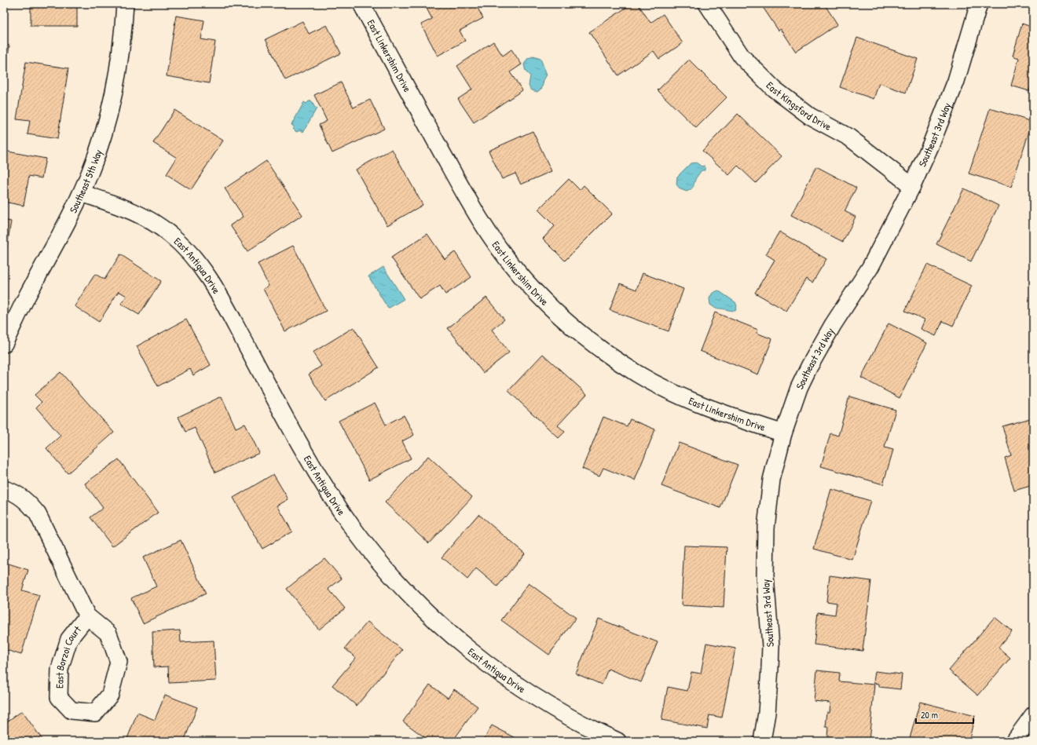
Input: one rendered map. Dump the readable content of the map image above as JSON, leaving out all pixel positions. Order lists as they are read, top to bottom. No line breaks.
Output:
{"streets":{"street":["East Linkershim Drive","East Kingsford Drive","Southeast 3rd Way","Southeast 5th Way","East Antigua Drive","East Borzoi Court"]},"crossings":[["East Linkershim Drive","Southeast 3rd Way"],["East Kingsford Drive","Southeast 3rd Way"],["Southeast 5th Way","East Antigua Drive"]],"scale_bar":"20 m"}
